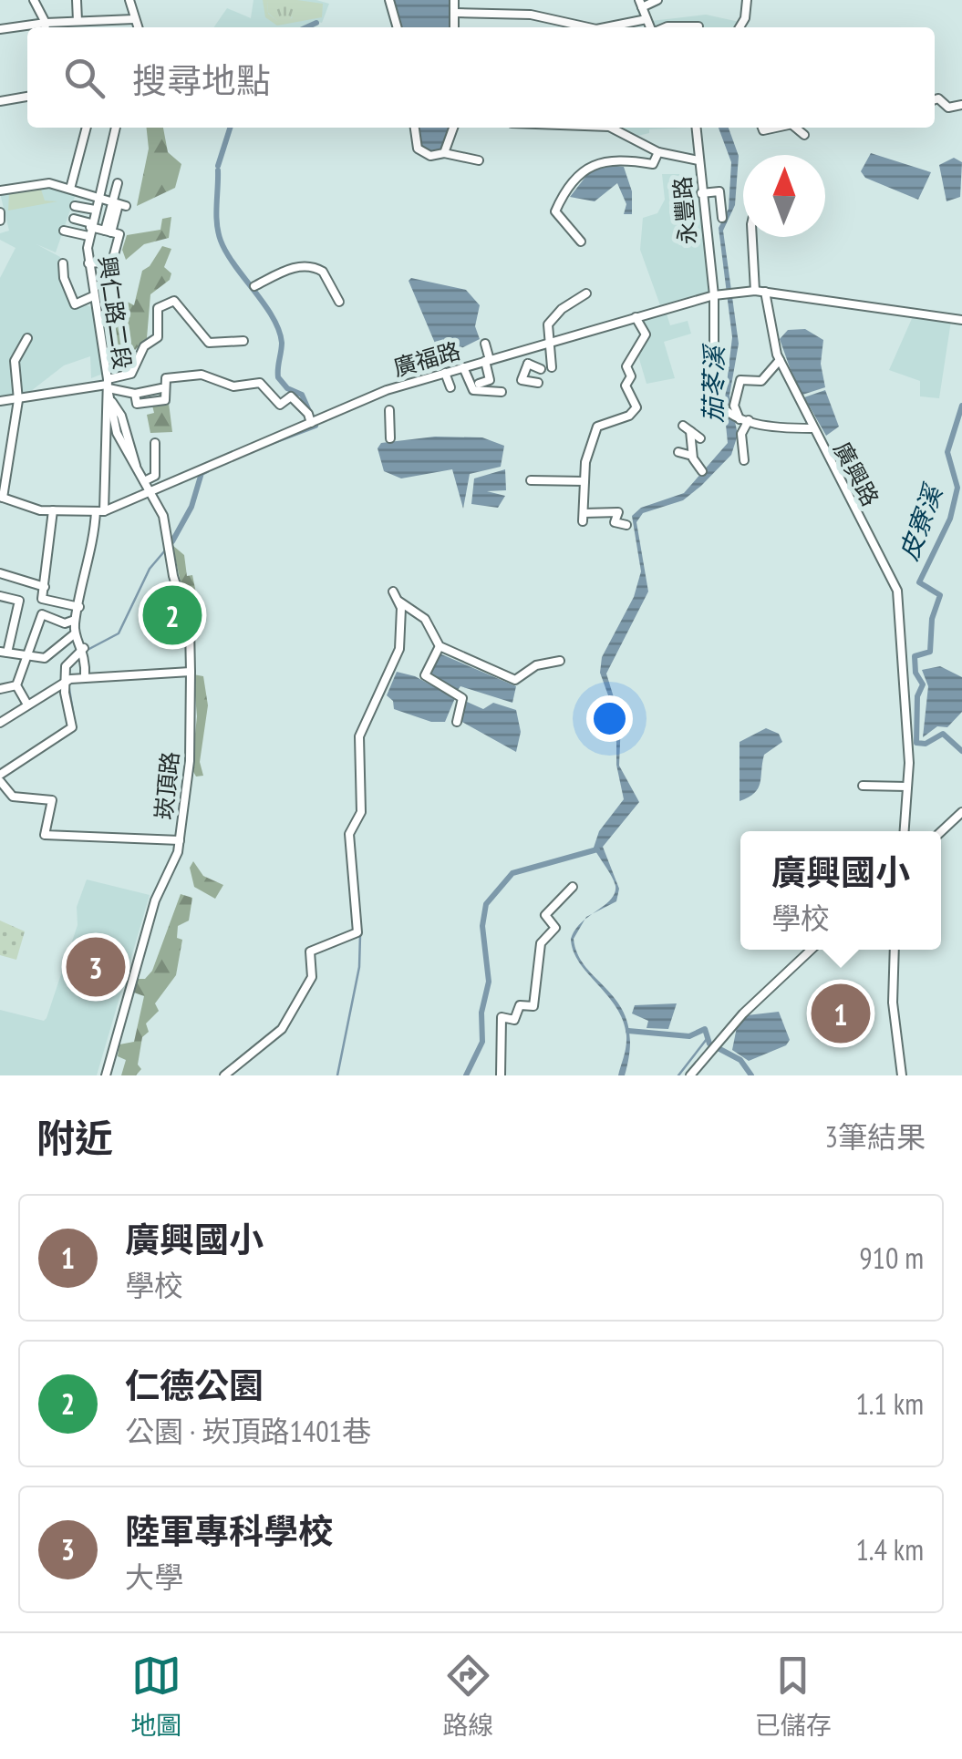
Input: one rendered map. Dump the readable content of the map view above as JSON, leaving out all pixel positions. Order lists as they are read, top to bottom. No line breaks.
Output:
{"streets":{"street":["永豐路","興仁路二段","廣福路","廣興路","崁頂路"]},"crossings":[["永豐路","廣福路"],["興仁路二段","廣福路"],["興仁路二段","崁頂路"],["廣福路","廣興路"],["廣福路","崁頂路"]],"water":["茄苳溪","皮寮溪"],"north":"top","page":{"search":"搜尋地點","pins":["2","3","1"],"popup":["廣興國小","學校"],"heading":["附近","3筆結果"],"list":[{"mark":"1","name":"廣興國小","note":"學校","value":"910 m"},{"mark":"2","name":"仁德公園","note":"公園 · 崁頂路1401巷","value":"1.1 km"},{"mark":"3","name":"陸軍專科學校","note":"大學","value":"1.4 km"}],"nav":["地圖","路線","已儲存"]}}
